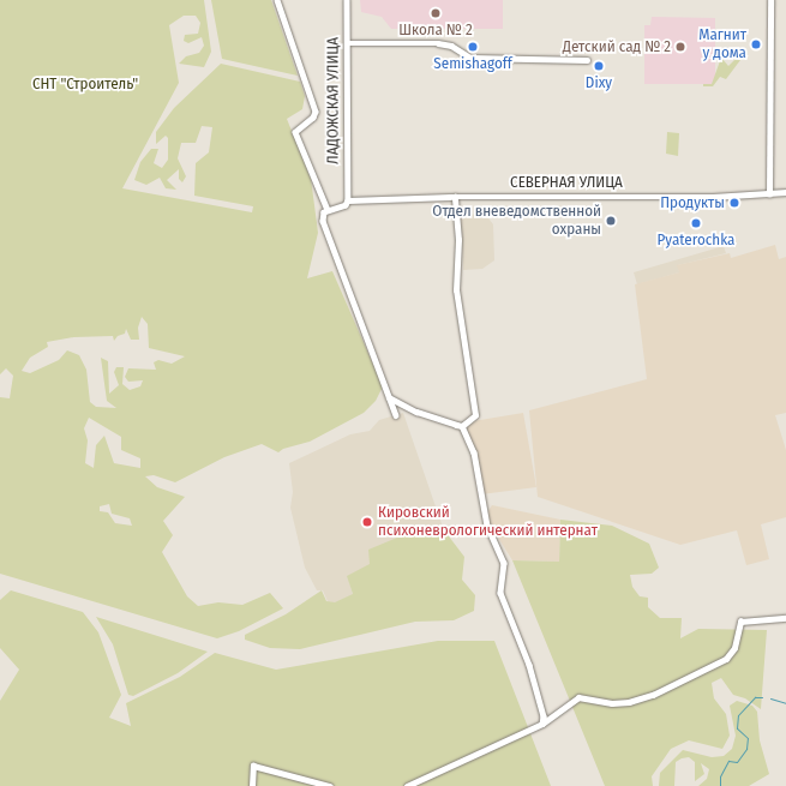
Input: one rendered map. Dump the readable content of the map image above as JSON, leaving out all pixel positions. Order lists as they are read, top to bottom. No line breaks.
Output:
{"streets":{"street":["ЛАДОЖСКАЯ УЛИЦА","СЕВЕРНАЯ УЛИЦА"]},"crossings":[["ЛАДОЖСКАЯ УЛИЦА","СЕВЕРНАЯ УЛИЦА"]],"parks":["СНТ \"Строитель\""],"places":["Школа № 2","Магнит у дома","Semishagoff","Детский сад № 2","Dixy","Продукты","Отдел вневедомственной охраны","Pyaterochka","Кировский психоневрологический интернат"]}
